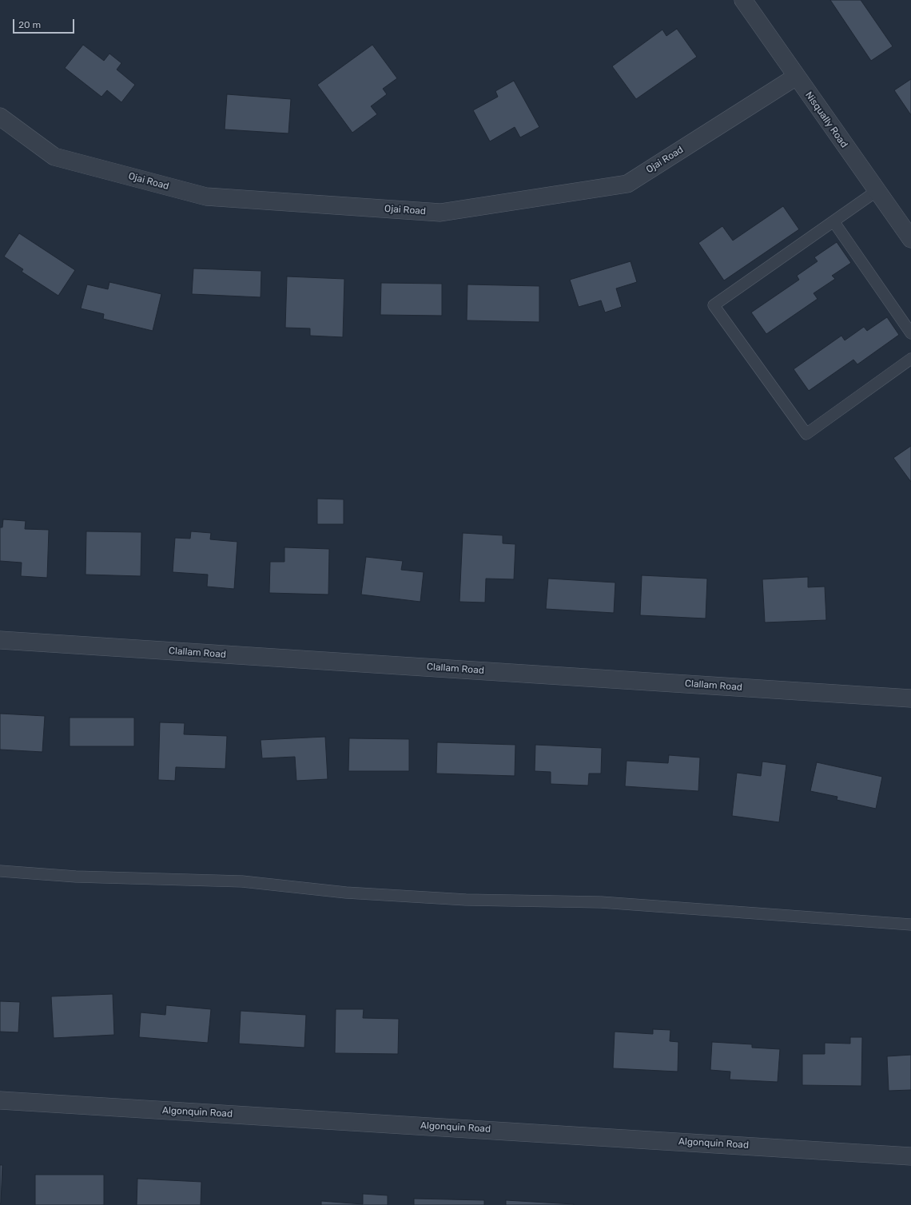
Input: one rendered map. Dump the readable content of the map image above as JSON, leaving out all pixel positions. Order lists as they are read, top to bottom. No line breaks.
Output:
{"streets":{"street":["Nisqually Road","Ojai Road","Clallam Road","Algonquin Road"]},"crossings":[["Nisqually Road","Ojai Road"]],"scale_bar":"20 m"}
